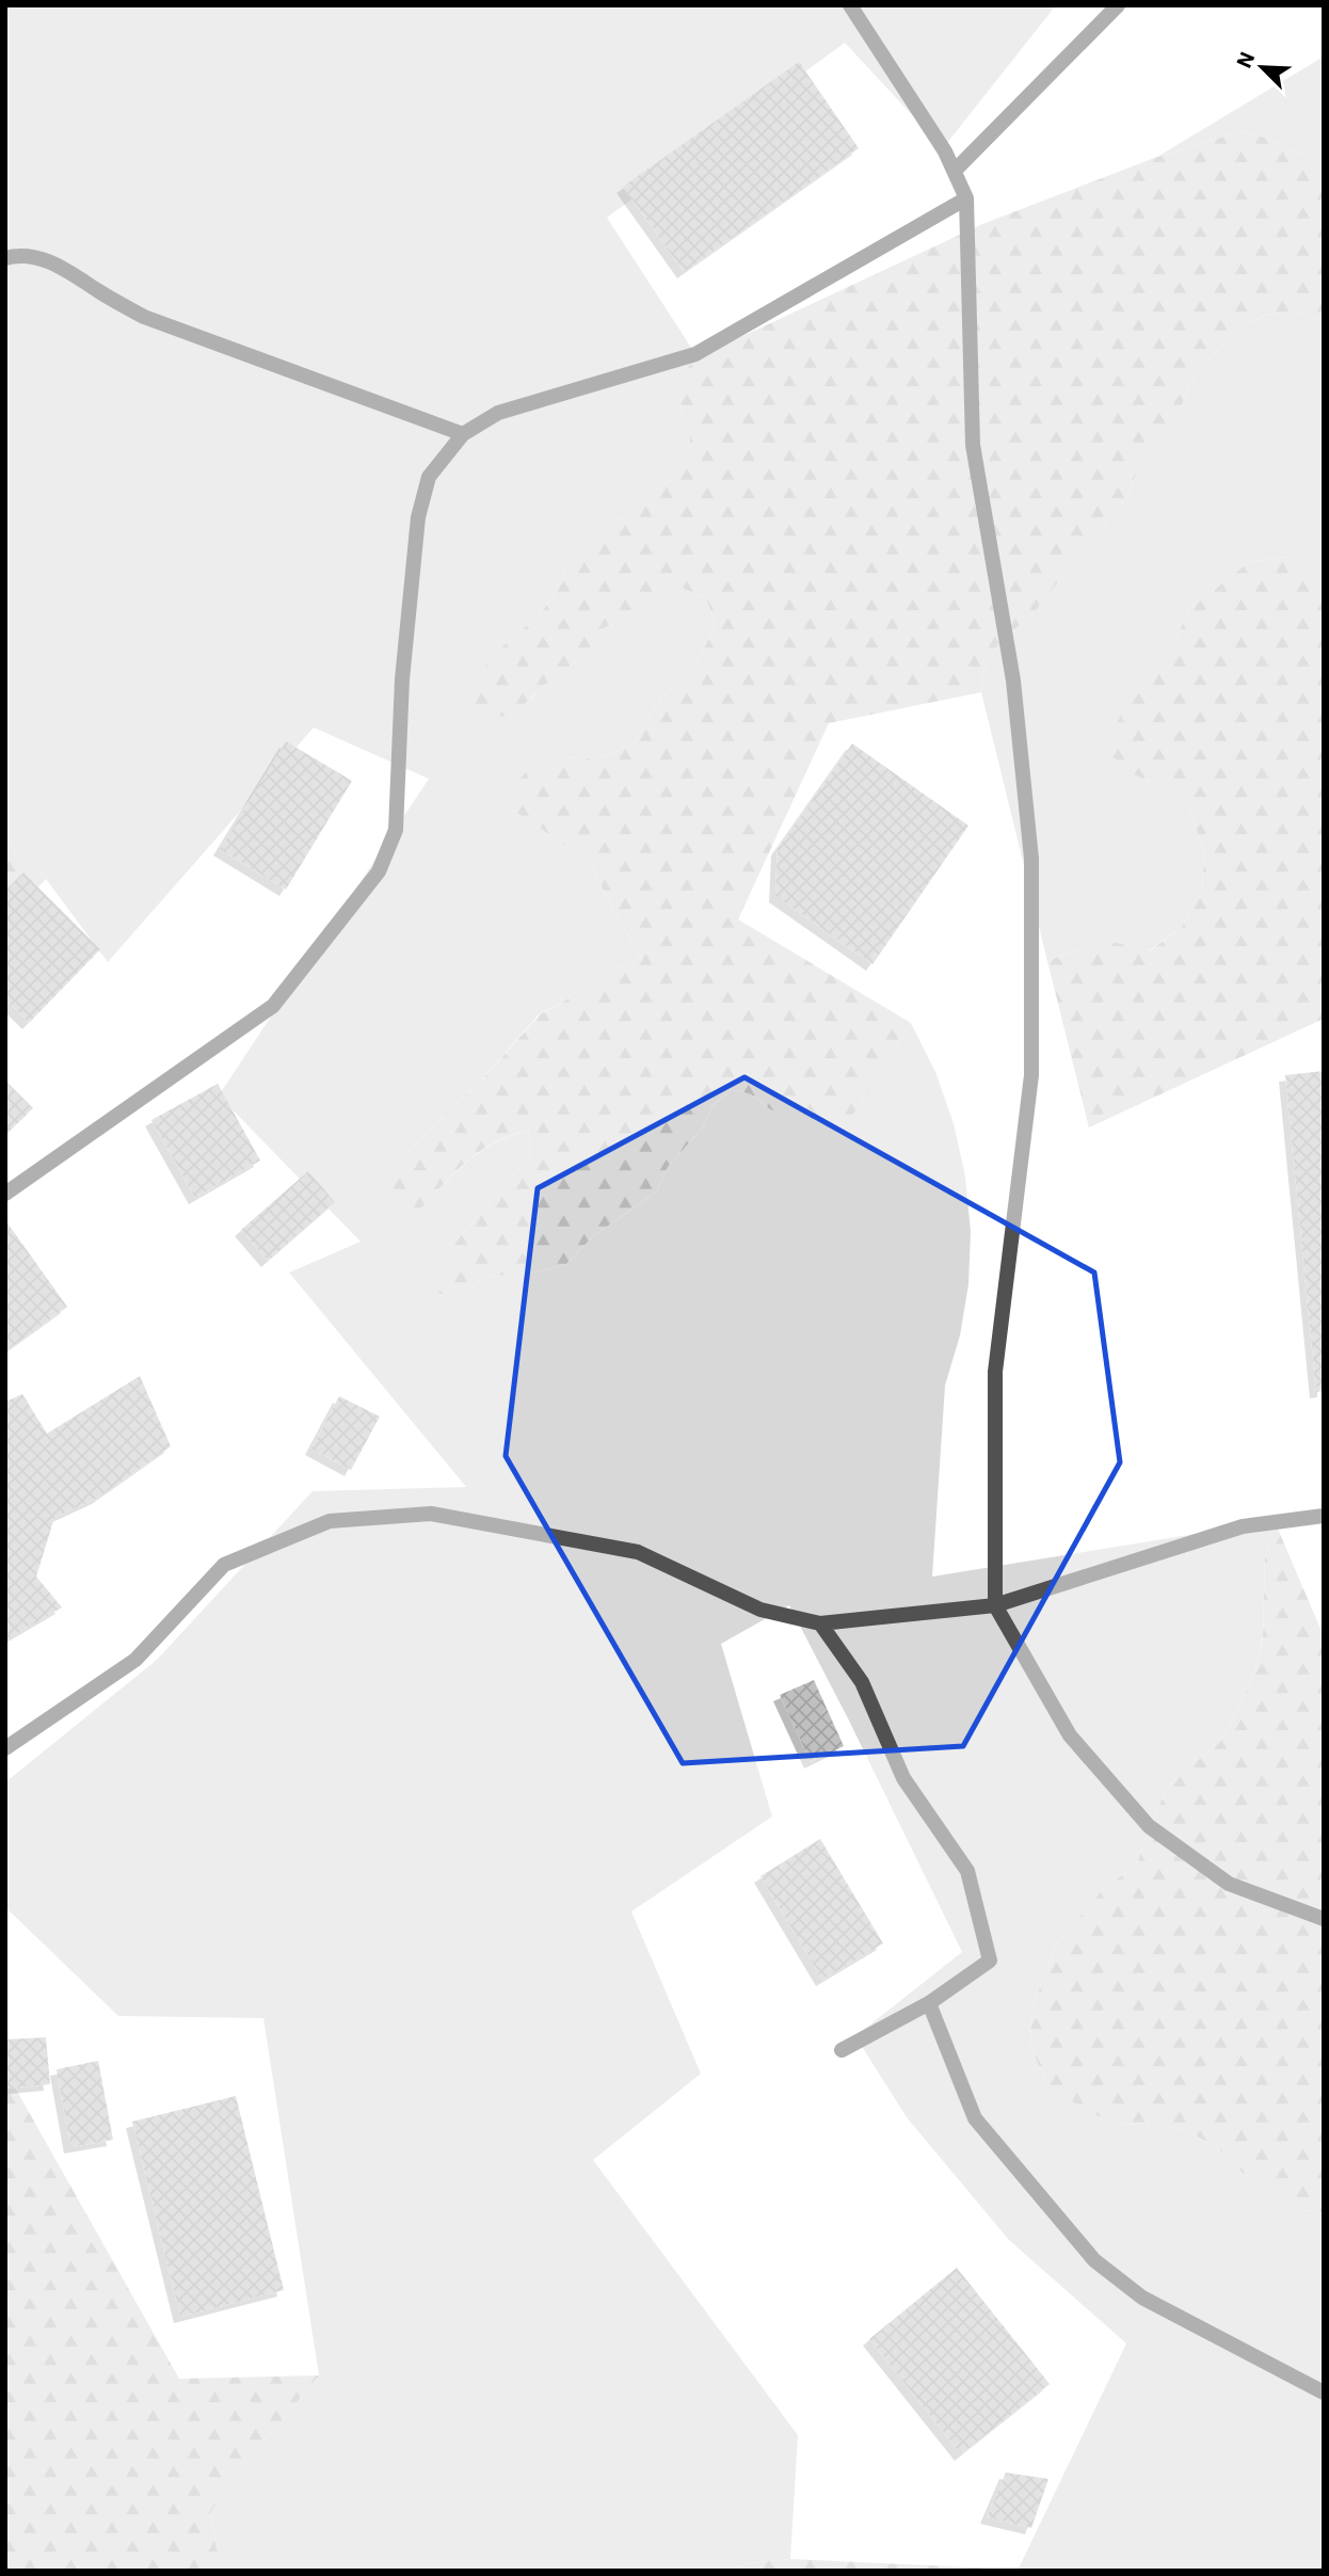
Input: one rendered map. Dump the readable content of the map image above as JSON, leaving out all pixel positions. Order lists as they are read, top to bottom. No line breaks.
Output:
{"north":"top left"}
